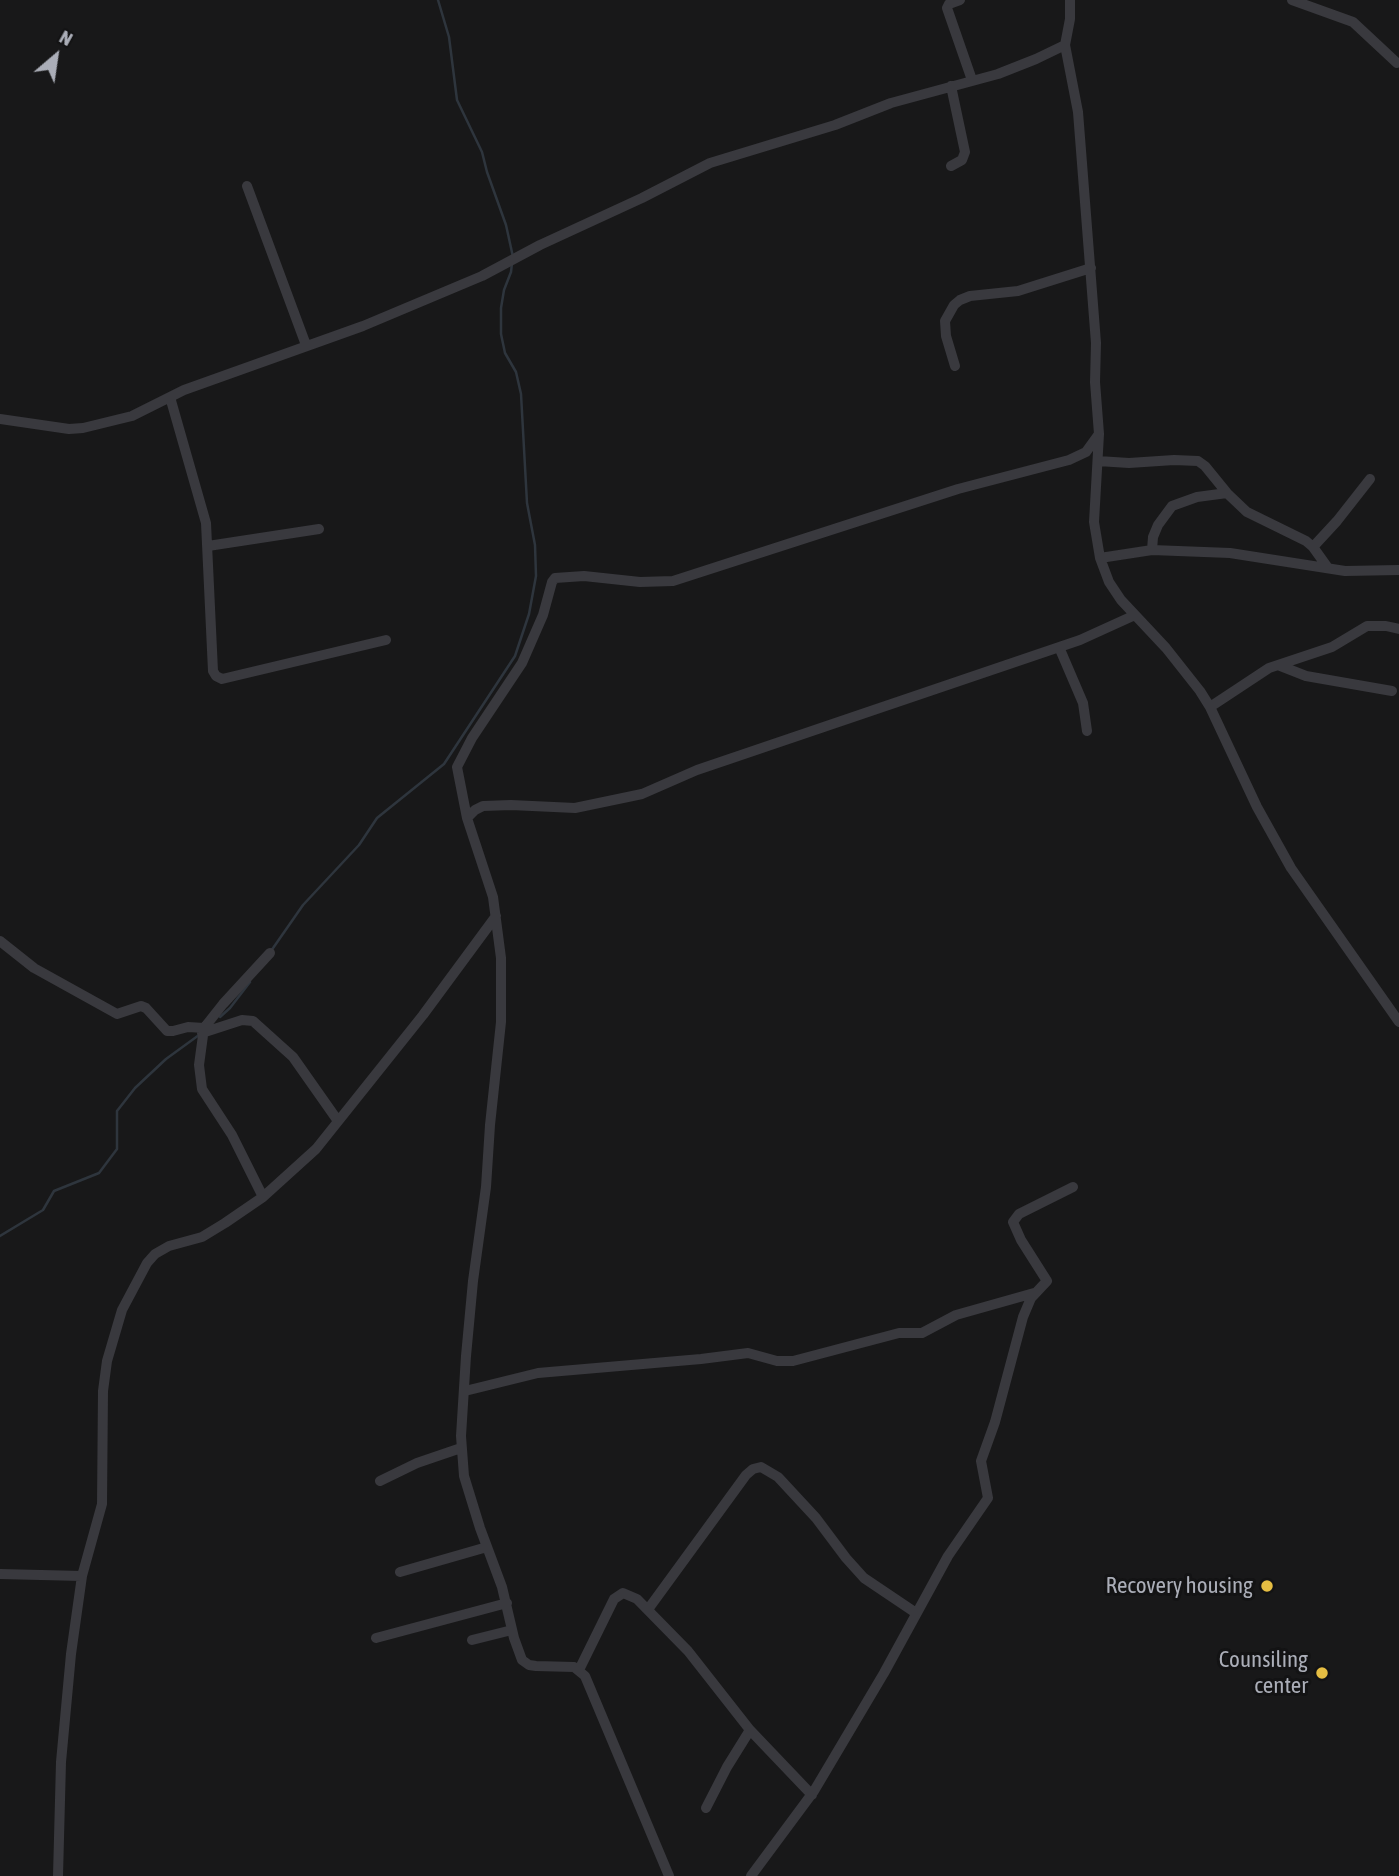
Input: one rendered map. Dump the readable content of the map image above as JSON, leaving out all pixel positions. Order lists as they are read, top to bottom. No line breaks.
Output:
{"places":["Recovery housing","Counsiling center"],"north":"top right"}
